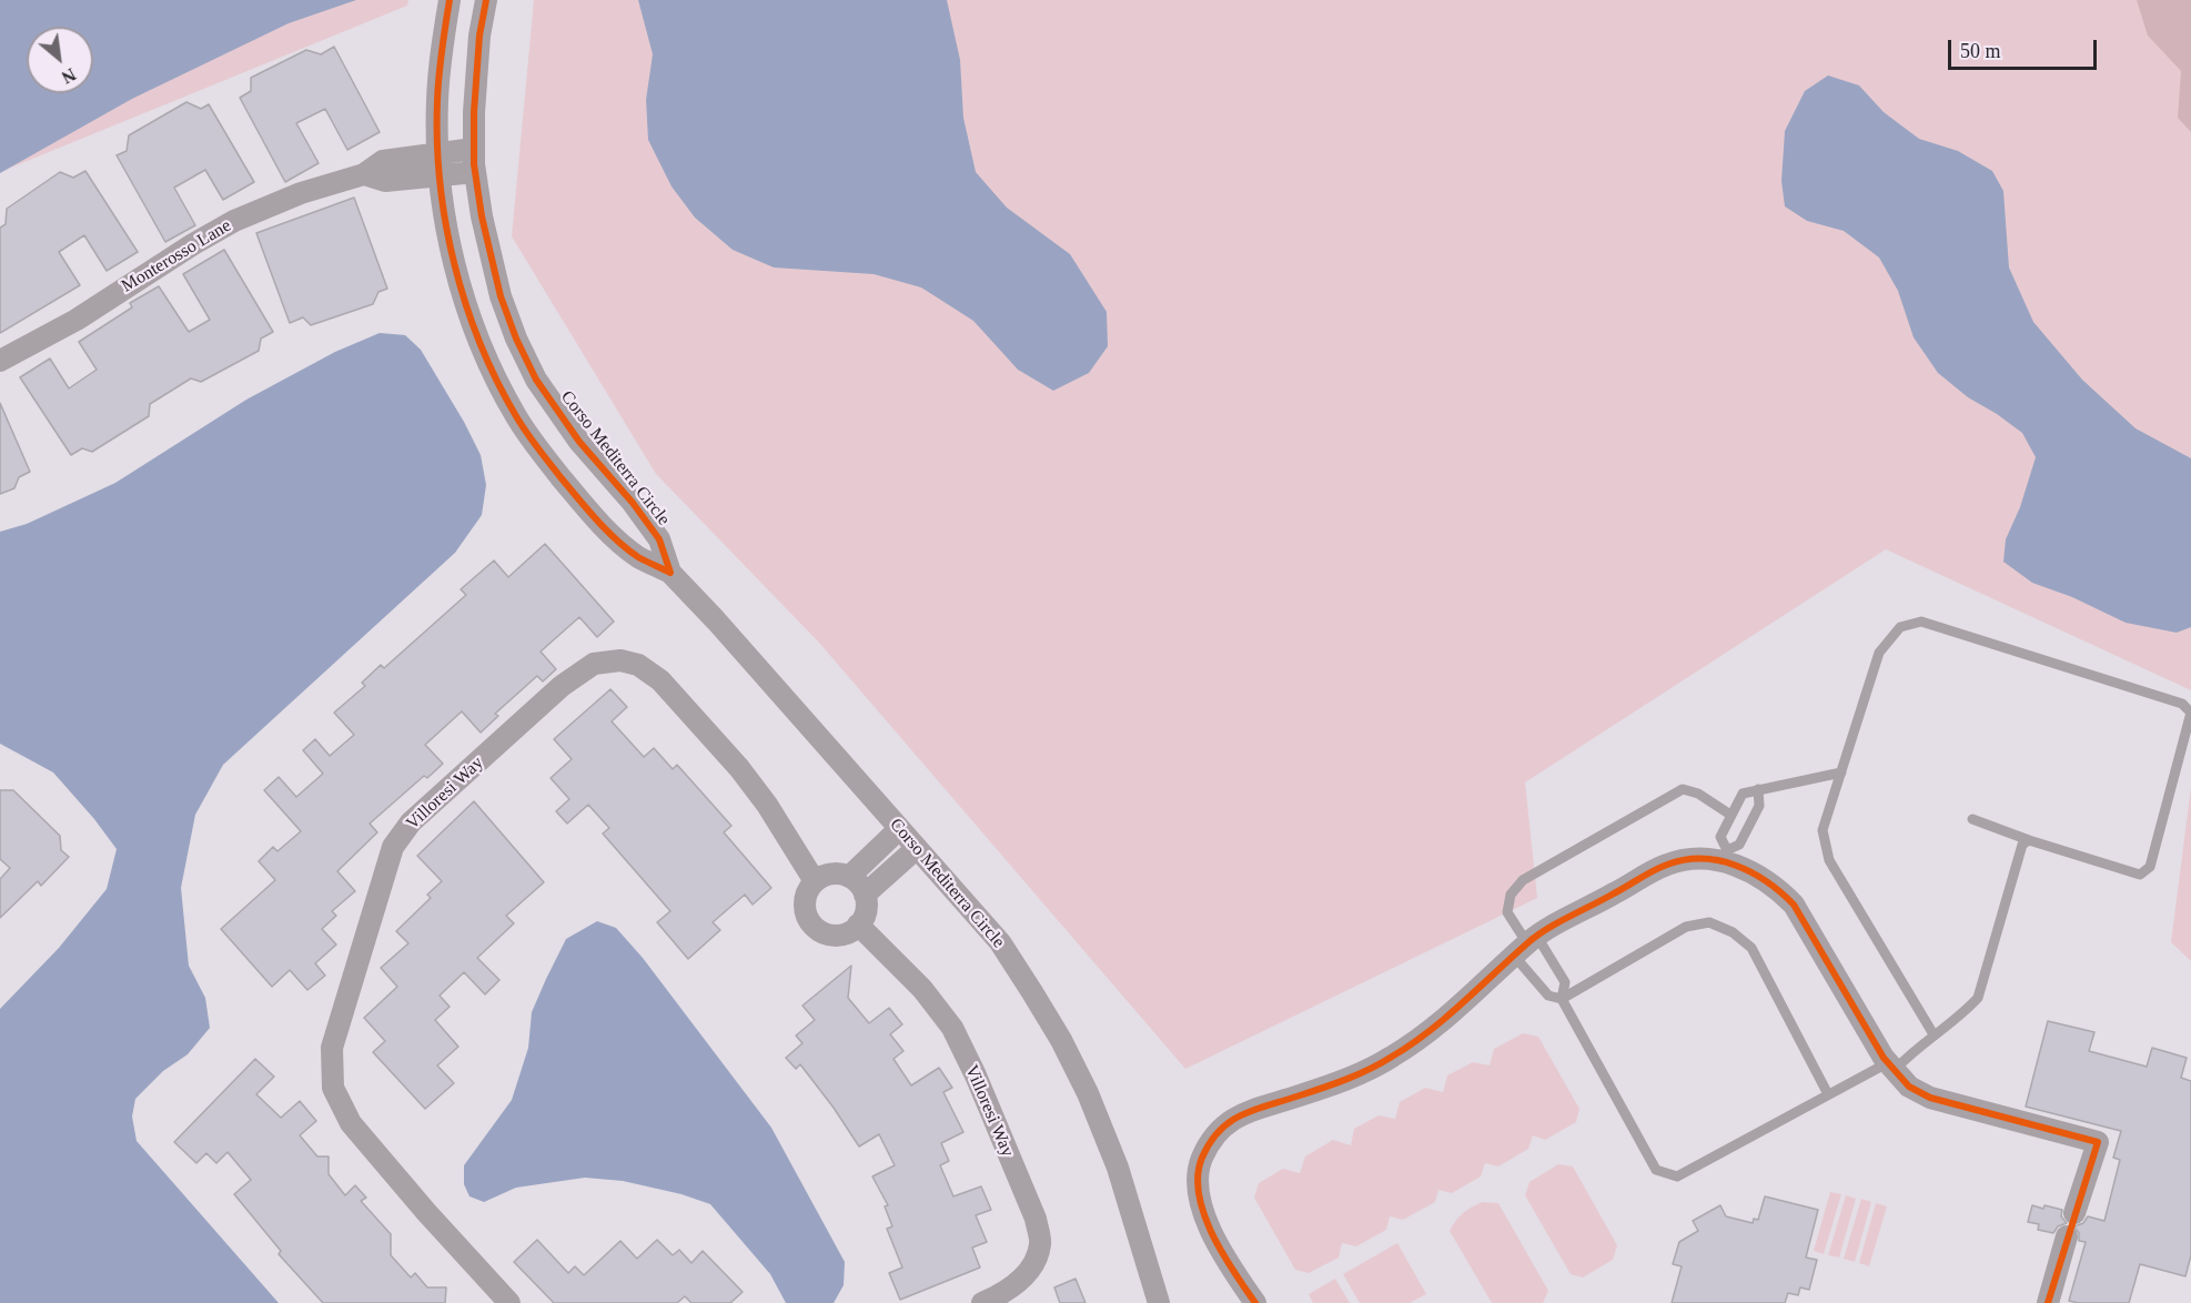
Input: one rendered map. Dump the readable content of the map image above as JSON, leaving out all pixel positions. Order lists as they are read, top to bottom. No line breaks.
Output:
{"streets":{"street":["Monterosso Lane","Corso Mediterra Circle","Villoresi Way"]},"crossings":[["Monterosso Lane","Corso Mediterra Circle"]],"scale_bar":"50 m","north":"bottom right"}
